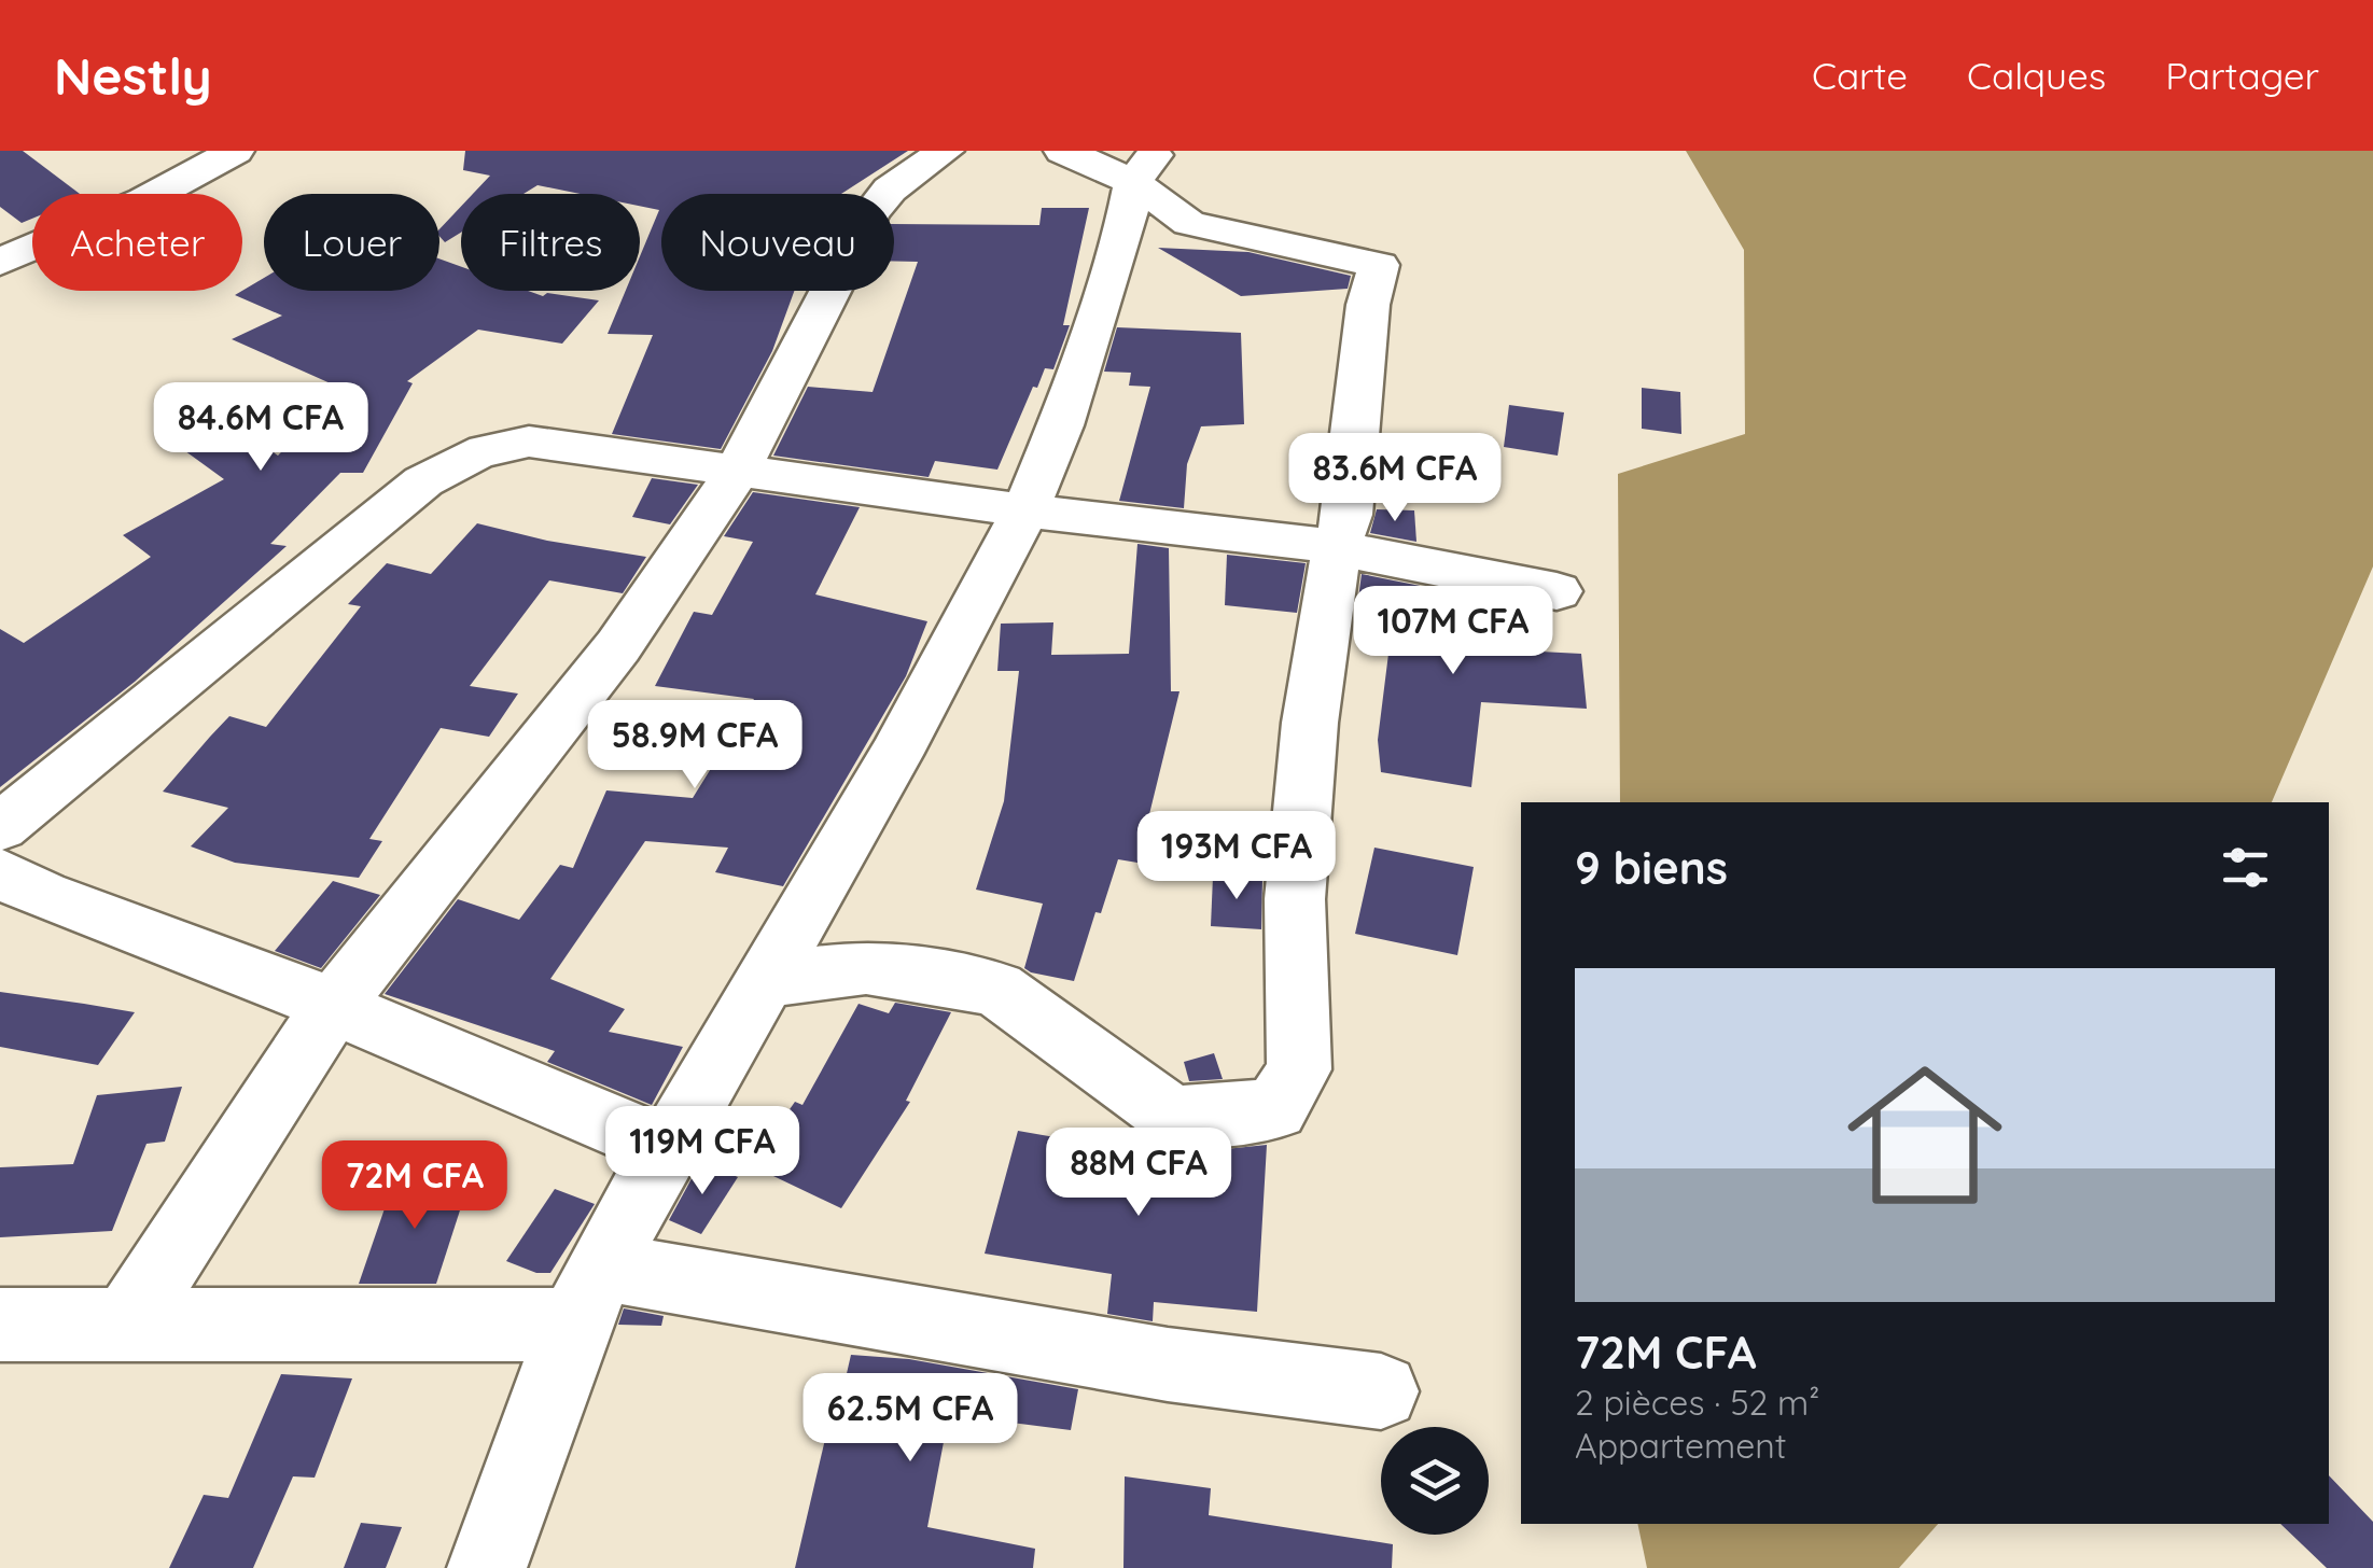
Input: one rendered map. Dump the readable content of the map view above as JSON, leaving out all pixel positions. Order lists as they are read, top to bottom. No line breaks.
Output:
{"page":{"header":"Nestly","nav":["Carte","Calques","Partager"],"chip":["Acheter","Louer","Filtres","Nouveau"],"price":["84.6M CFA","83.6M CFA","107M CFA","58.9M CFA","193M CFA","119M CFA","88M CFA","72M CFA","62.5M CFA"],"heading":"9 biens","list":[{"name":"72M CFA","note":"2 pièces · 52 m² · Appartement"}]}}
